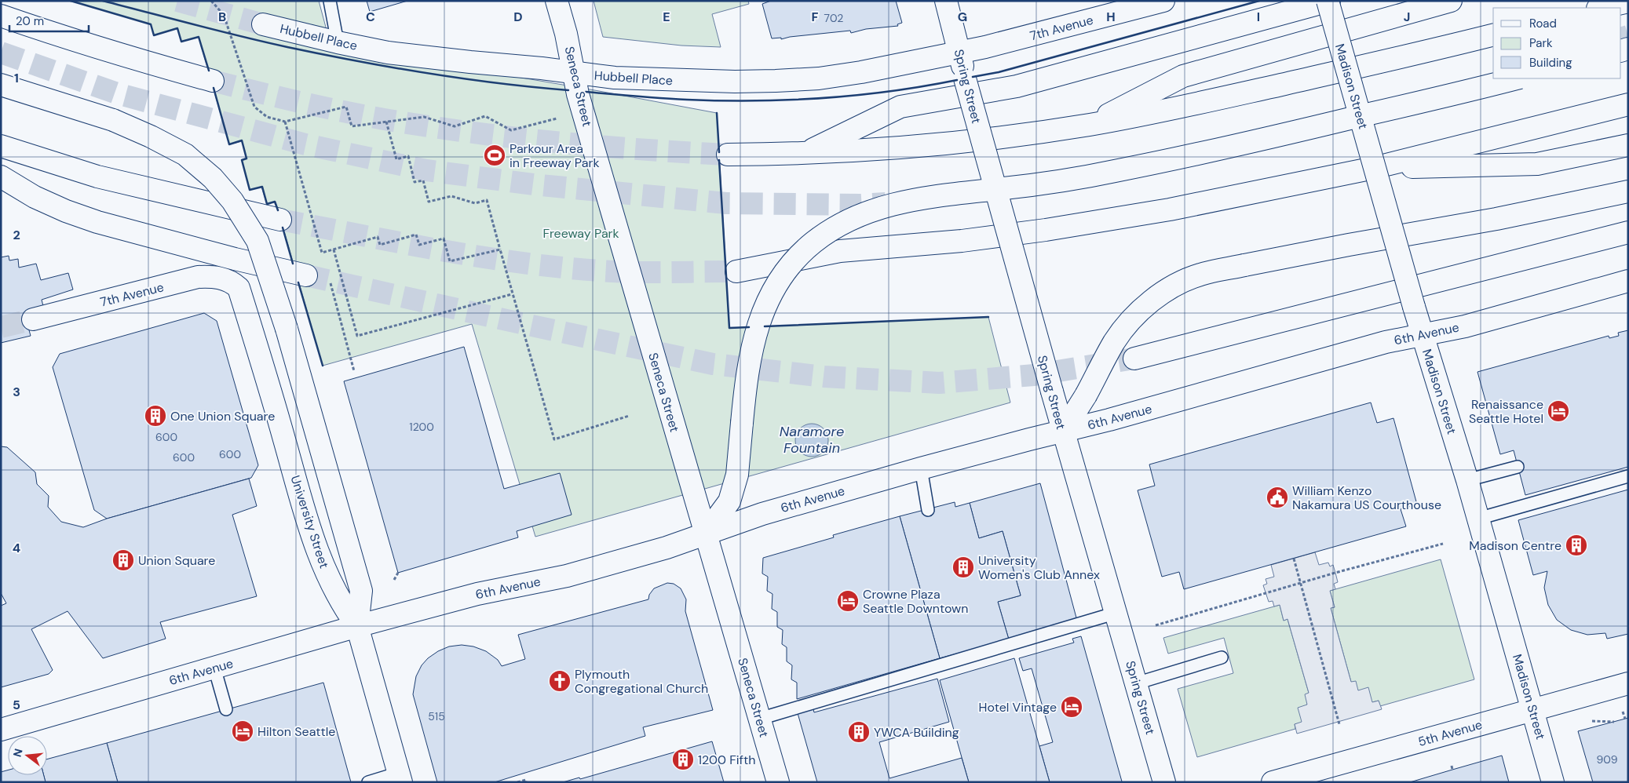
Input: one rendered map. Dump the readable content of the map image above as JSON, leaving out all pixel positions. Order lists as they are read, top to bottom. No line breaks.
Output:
{"streets":{"main road":["7th Avenue","Hubbell Place","Seneca Street","Spring Street","Madison Street","6th Avenue","University Street","5th Avenue"]},"crossings":[["7th Avenue","Hubbell Place"],["7th Avenue","Spring Street"],["7th Avenue","University Street"],["Hubbell Place","Seneca Street"],["Hubbell Place","Spring Street"],["Seneca Street","6th Avenue"],["Spring Street","6th Avenue"],["Madison Street","6th Avenue"],["Madison Street","5th Avenue"],["6th Avenue","University Street"]],"water":["Naramore Fountain"],"parks":["Freeway Park"],"places":{"sports":["Parkour Area in Freeway Park"],"hotel":["Renaissance Seattle Hotel","Crowne Plaza Seattle Downtown","Hotel Vintage","Hilton Seattle"],"building":["One Union Square","Madison Centre","Union Square","University Women's Club Annex","YWCA Building","1200 Fifth"],"public building":["William Kenzo Nakamura US Courthouse"],"church":["Plymouth Congregational Church"]},"house_numbers":["702","1200","600","600","600","515","909"],"legend":["Road","Park","Building"],"scale_bar":"20 m","north":"left","grid":{"columns":["B","C","D","E","F","G","H","I","J"],"rows":["1","2","3","4","5"]}}
